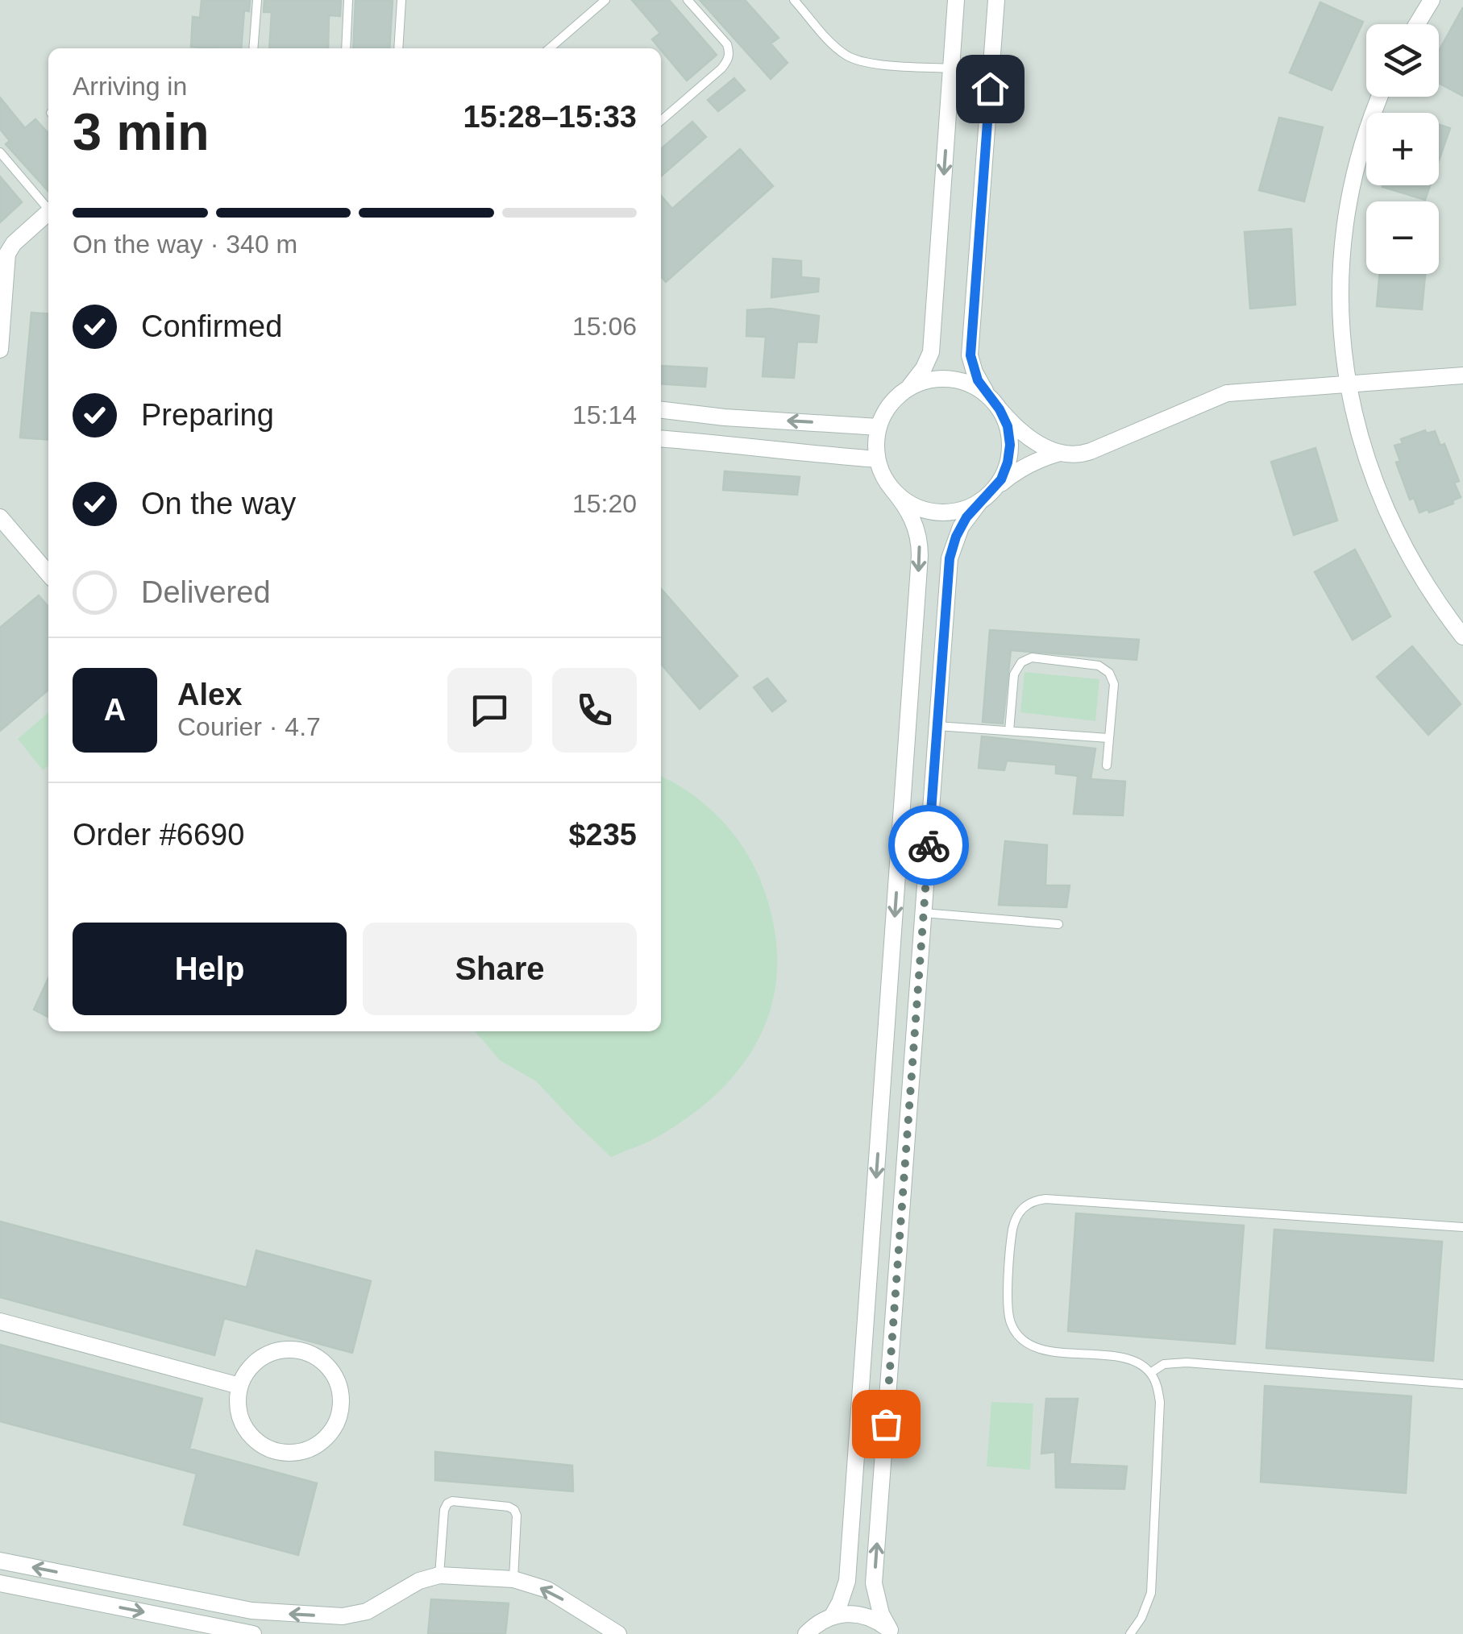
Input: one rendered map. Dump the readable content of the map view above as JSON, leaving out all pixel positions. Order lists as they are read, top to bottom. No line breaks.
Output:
{"page":{"map_buttons":["+","−"],"heading":["3 min","Arriving in","15:28–15:33"],"panel":["Alex","Courier · 4.7","Order #6690","$235"],"bar":"On the way · 340 m","list":[["Confirmed","15:06"],["Preparing","15:14"],["On the way","15:20"],"Delivered"],"round":"A","buttons":["Help","Share"]}}
